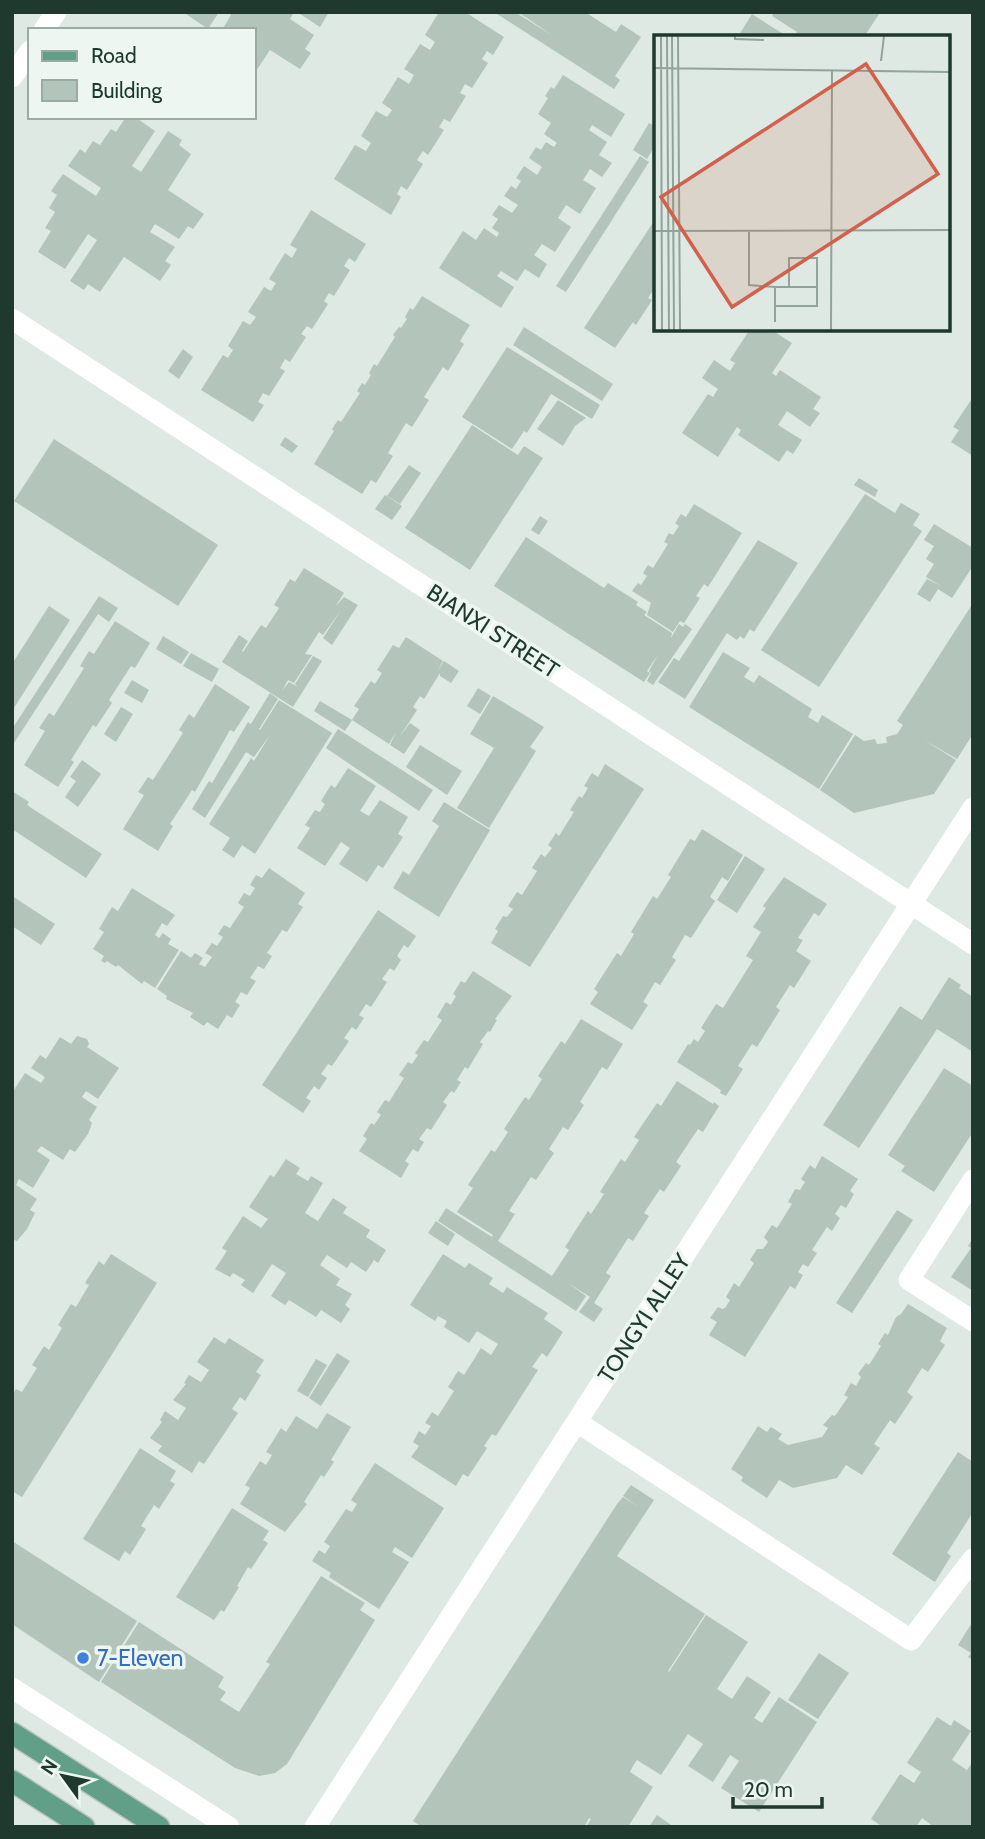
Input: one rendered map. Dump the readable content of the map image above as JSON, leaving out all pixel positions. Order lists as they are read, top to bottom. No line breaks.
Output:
{"streets":{"street":["BIANXI STREET","TONGYI ALLEY"]},"crossings":[["BIANXI STREET","TONGYI ALLEY"]],"places":["7-Eleven"],"legend":["Road","Building"],"scale_bar":"20 m","north":"top left"}
